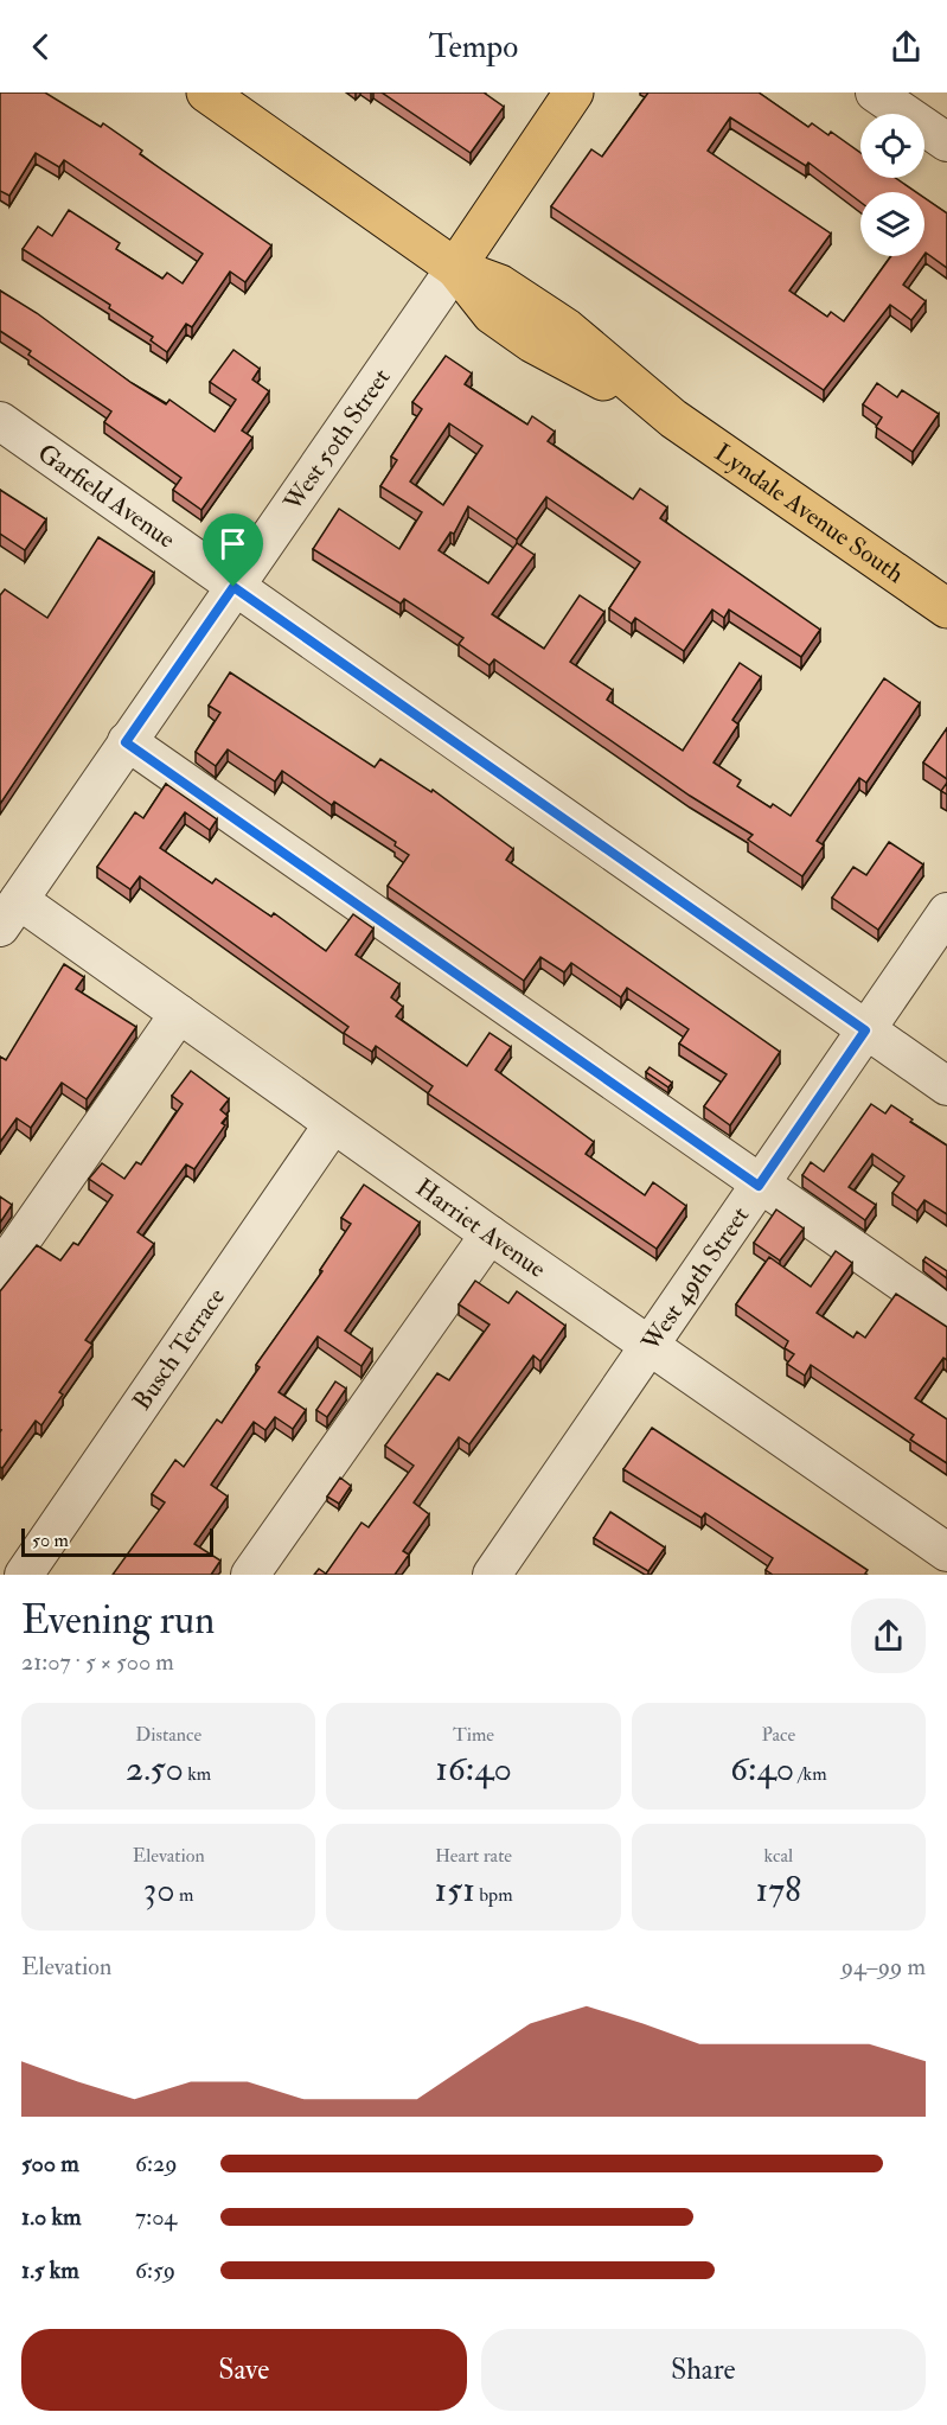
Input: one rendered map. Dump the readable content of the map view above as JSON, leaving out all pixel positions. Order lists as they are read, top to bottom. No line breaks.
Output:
{"streets":{"main road":["West 50th Street","Lyndale Avenue South"],"street":["Garfield Avenue","Harriet Avenue","West 49th Street","Busch Terrace"]},"crossings":[["West 50th Street","Garfield Avenue"],["West 50th Street","Lyndale Avenue South"],["West 50th Street","Harriet Avenue"],["Garfield Avenue","West 49th Street"],["Harriet Avenue","West 49th Street"],["Harriet Avenue","Busch Terrace"]],"scale_bar":"50 m","page":{"header":"Tempo","scale":"50 m","heading":["Evening run","21:07 · 5 × 500 m"],"stats":[["Distance","2.50 km"],["Time","16:40"],["Pace","6:40 /km"],["Elevation","30 m"],["Heart rate","151 bpm"],["kcal","178"]],"chart":["Elevation","94–99 m"],"list":[{"name":"500 m","note":"6:29"},{"name":"1.0 km","note":"7:04"},{"name":"1.5 km","note":"6:59"}],"buttons":["Save","Share"]}}
